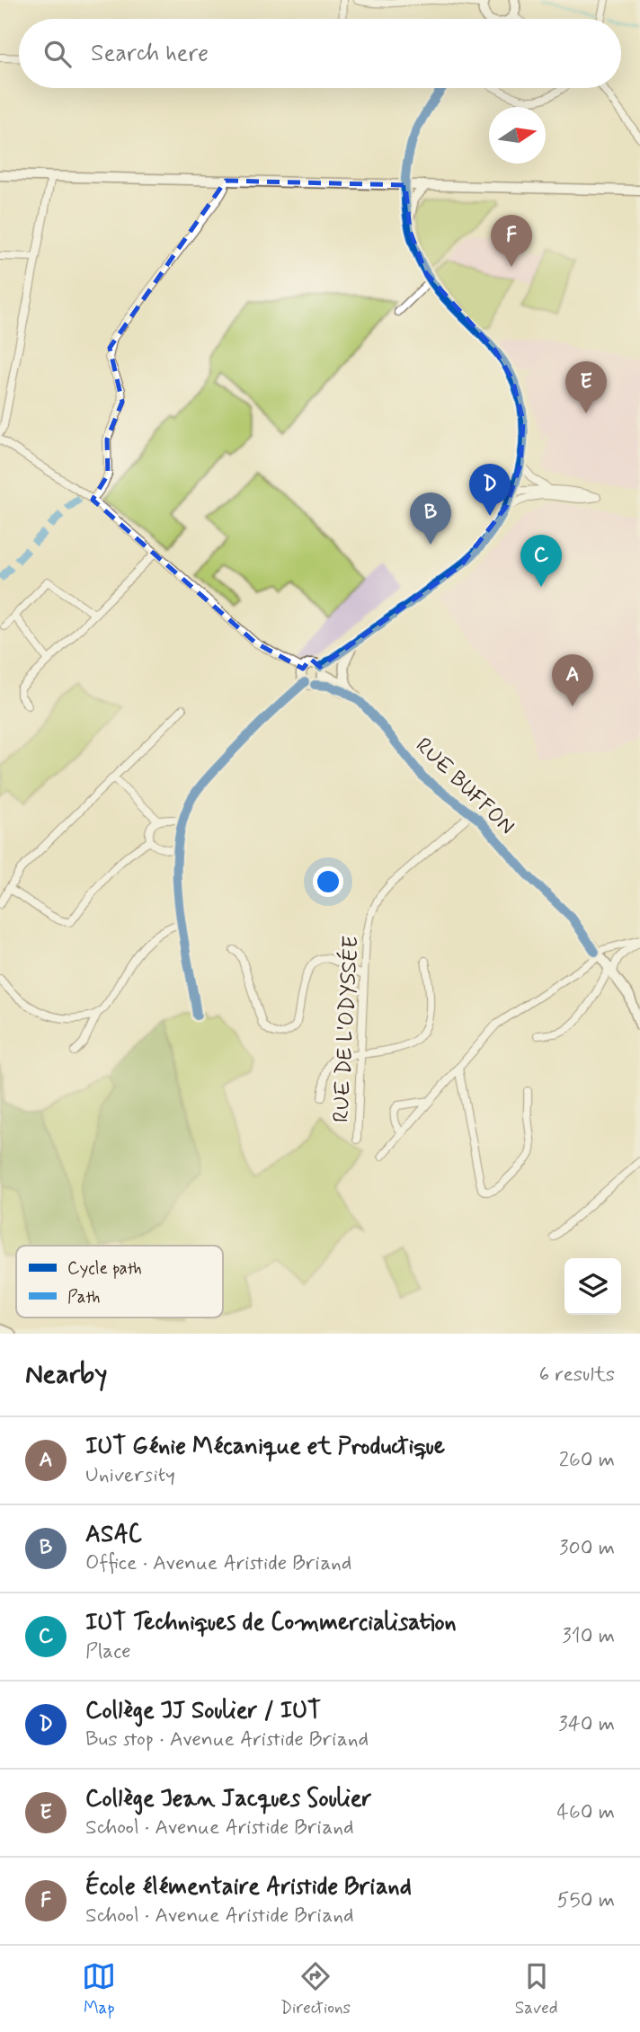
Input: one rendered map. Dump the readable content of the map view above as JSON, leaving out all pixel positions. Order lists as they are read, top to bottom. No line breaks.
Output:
{"streets":{"main road":["RUE BUFFON"],"street":["RUE DE L'ODYSSÉE"]},"crossings":[["RUE BUFFON","RUE DE L'ODYSSÉE"]],"legend":["Cycle path","Path"],"north":"right","page":{"search":"Search here","pins":["F","E","D","B","C","A"],"heading":["Nearby","6 results"],"list":[{"mark":"A","name":"IUT Génie Mécanique et Productique","note":"University","value":"260 m"},{"mark":"B","name":"ASAC","note":"Office · Avenue Aristide Briand","value":"300 m"},{"mark":"C","name":"IUT Techniques de Commercialisation","note":"Place","value":"310 m"},{"mark":"D","name":"Collège JJ Soulier / IUT","note":"Bus stop · Avenue Aristide Briand","value":"340 m"},{"mark":"E","name":"Collège Jean Jacques Soulier","note":"School · Avenue Aristide Briand","value":"460 m"},{"mark":"F","name":"École élémentaire Aristide Briand","note":"School · Avenue Aristide Briand","value":"550 m"}],"nav":["Map","Directions","Saved"]}}
